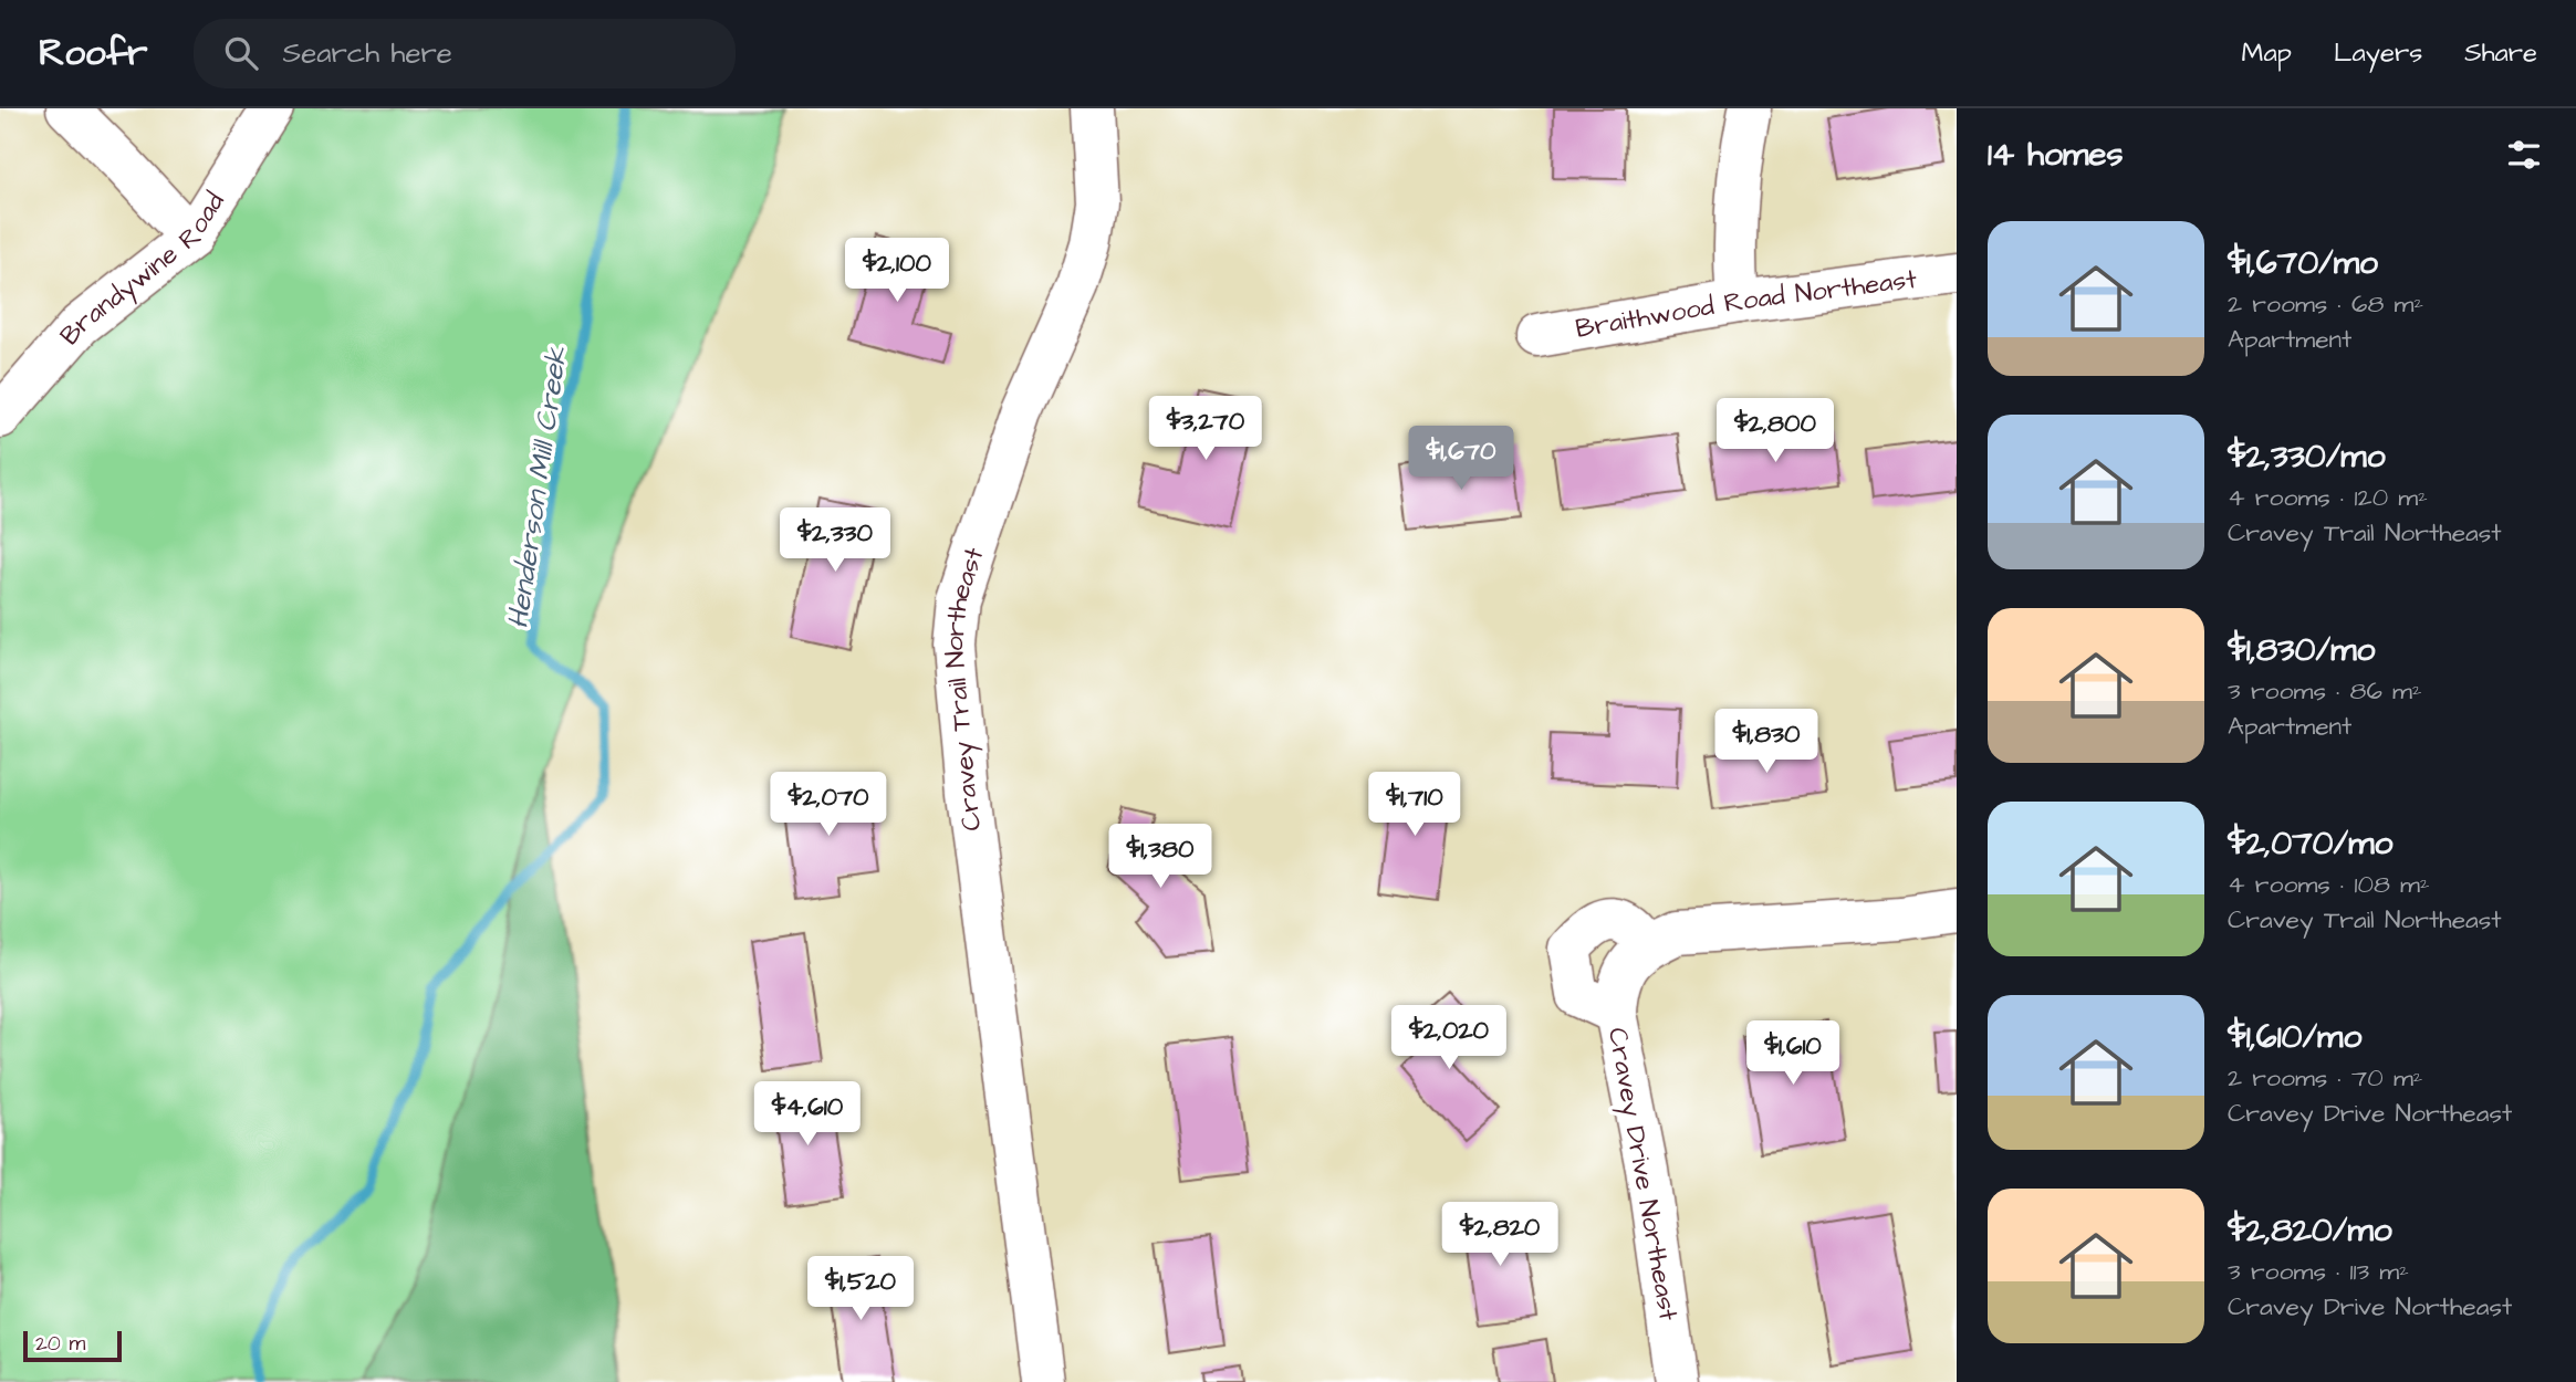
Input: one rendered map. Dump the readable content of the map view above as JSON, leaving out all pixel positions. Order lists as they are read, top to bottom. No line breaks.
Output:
{"streets":{"street":["Brandywine Road","Braithwood Road Northeast","Cravey Trail Northeast","Cravey Drive Northeast"]},"water":["Henderson Mill Creek"],"scale_bar":"20 m","page":{"header":"Roofr","search":"Search here","nav":["Map","Layers","Share"],"heading":"14 homes","list":[{"name":"$1,670/mo","note":"2 rooms · 68 m² · Apartment"},{"name":"$2,330/mo","note":"4 rooms · 120 m² · Cravey Trail Northeast"},{"name":"$1,830/mo","note":"3 rooms · 86 m² · Apartment"},{"name":"$2,070/mo","note":"4 rooms · 108 m² · Cravey Trail Northeast"},{"name":"$1,610/mo","note":"2 rooms · 70 m² · Cravey Drive Northeast"},{"name":"$2,820/mo","note":"3 rooms · 113 m² · Cravey Drive Northeast"}],"price":["$2,100","$3,270","$2,800","$1,670","$2,330","$1,830","$2,070","$1,710","$1,380","$2,020","$1,610","$4,610","$2,820","$1,520"],"scale":"20 m"}}
